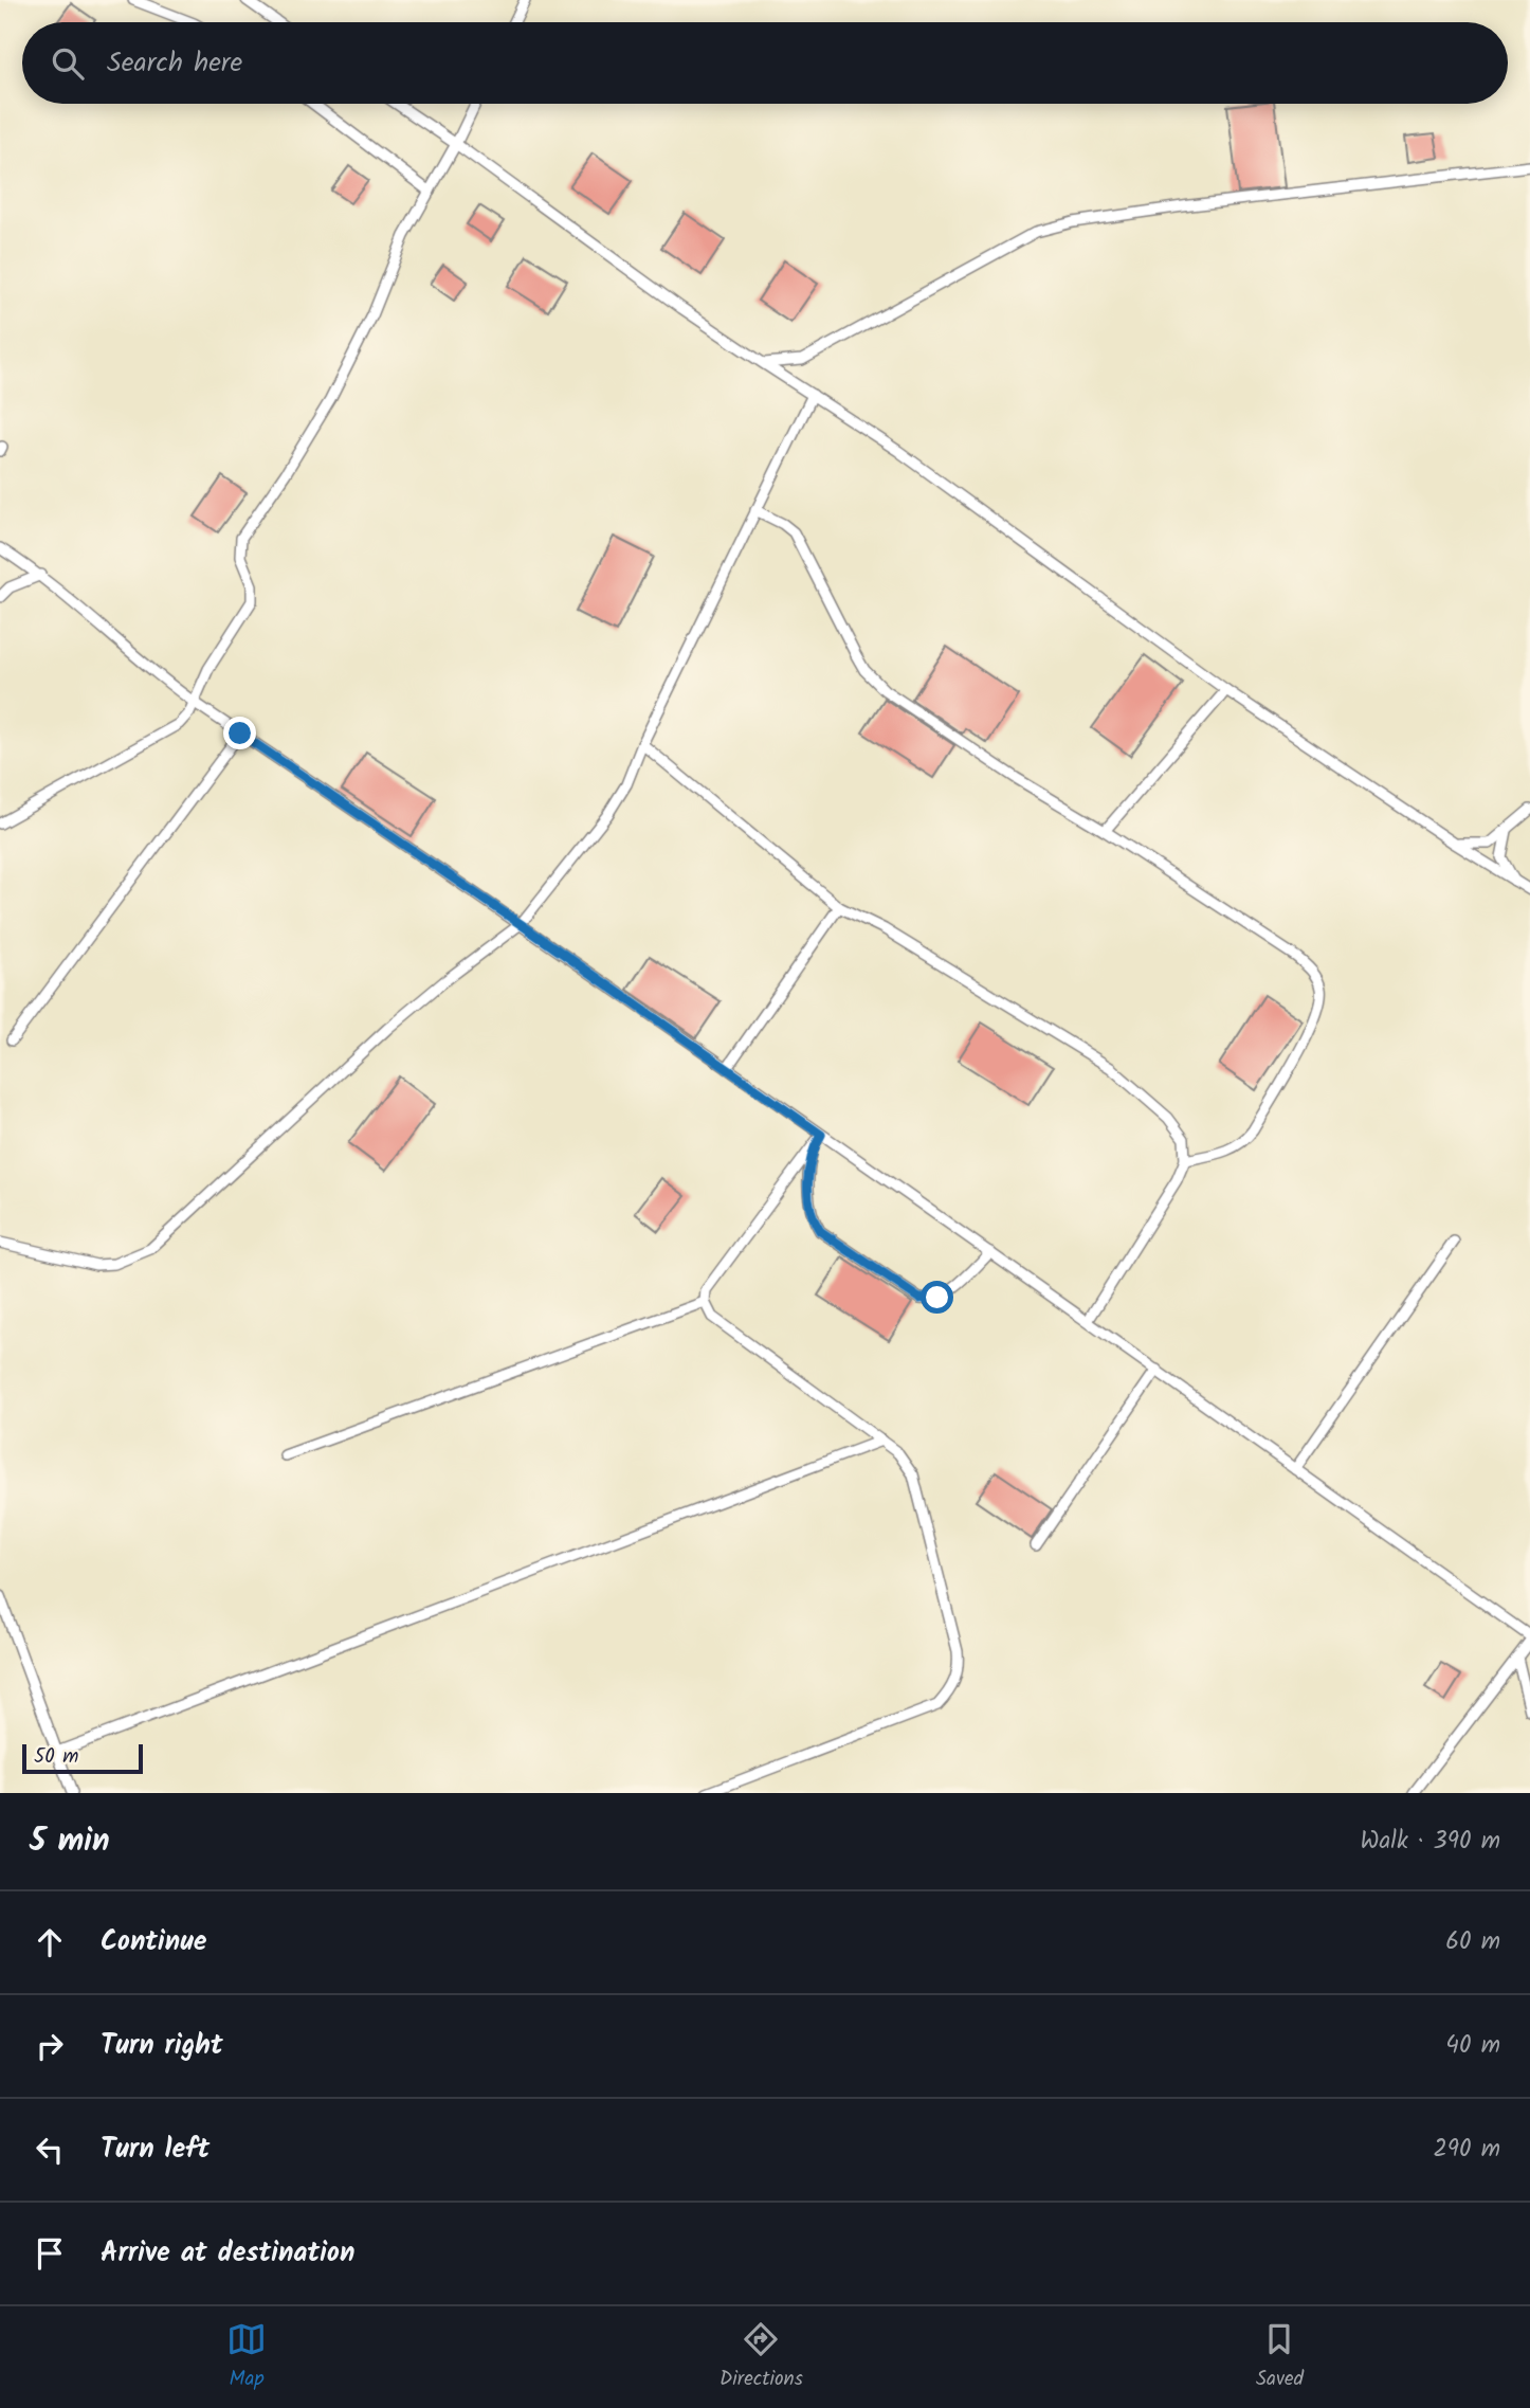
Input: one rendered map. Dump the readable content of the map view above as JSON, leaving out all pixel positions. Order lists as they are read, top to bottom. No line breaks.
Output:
{"scale_bar":"50 m","page":{"search":"Search here","scale":"50 m","heading":["5 min","Walk · 390 m"],"list":[["Continue","60 m"],["Turn right","40 m"],["Turn left","290 m"],"Arrive at destination"],"nav":["Map","Directions","Saved"]}}
